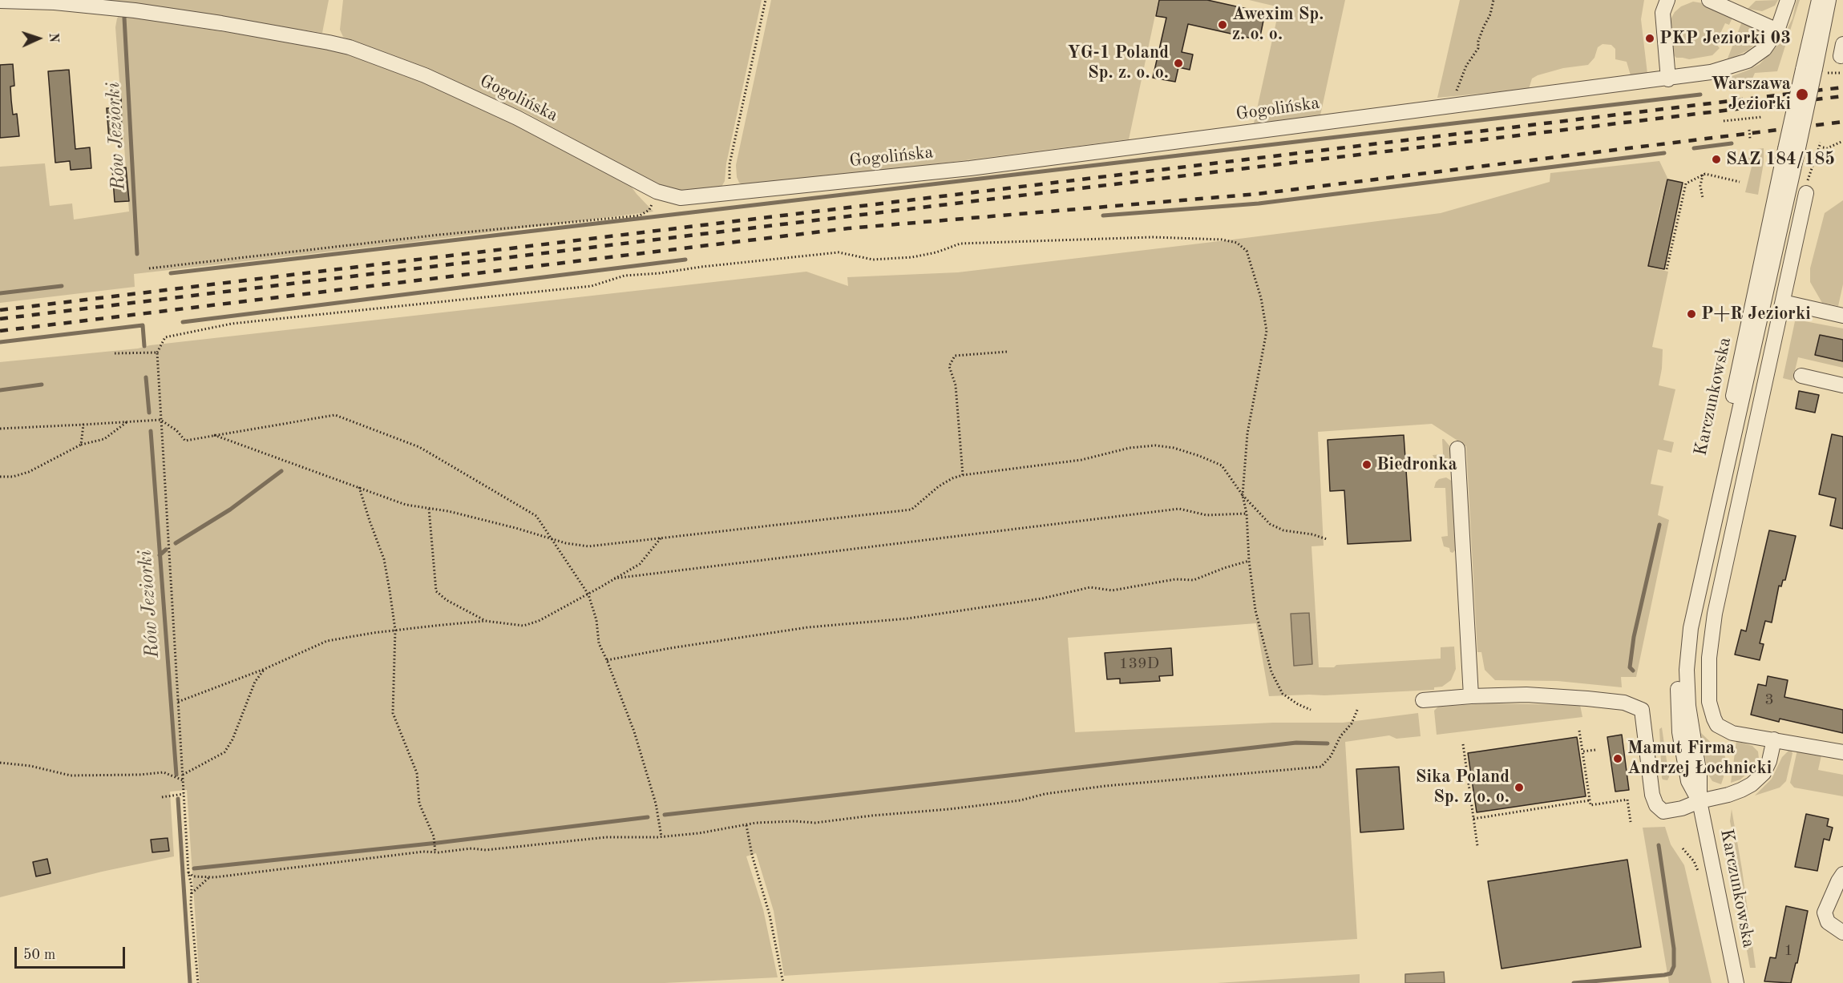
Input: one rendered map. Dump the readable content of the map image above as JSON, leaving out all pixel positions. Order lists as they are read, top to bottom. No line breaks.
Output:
{"streets":{"street":["Gogolińska","Karczunkowska"]},"water":["Rów Jeziorki"],"places":["Awexim Sp. z. o. o.","PKP Jeziorki 03","YG-1 Poland Sp. z. o. o.","Warszawa Jeziorki","SAZ 184/185","P+R Jeziorki","Biedronka","Mamut Firma Andrzej Łochnicki","Sika Poland Sp. z o. o."],"house_numbers":["139D","3","1"],"scale_bar":"50 m","north":"right"}
